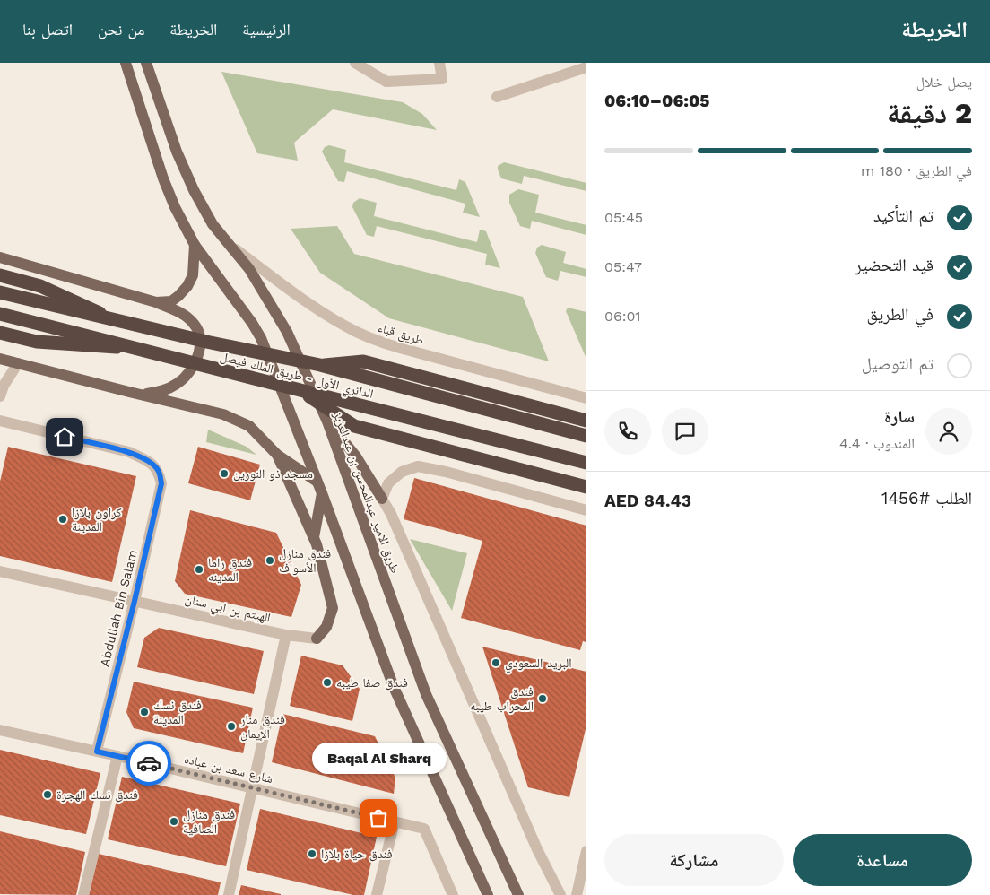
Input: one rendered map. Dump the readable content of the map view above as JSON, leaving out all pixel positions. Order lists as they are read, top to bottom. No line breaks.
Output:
{"streets":{"highway":["الدائري الأول - طريق الملك فيصل"],"main road":["طريق الامير عبدالمحسن بن عبدالعزيز"],"street":["طريق قباء","Abdullah Bin Salam","الهيثم بن ابي سنان","شارع سعد بن عباده"]},"crossings":[["طريق قباء","طريق الامير عبدالمحسن بن عبدالعزيز"],["Abdullah Bin Salam","الهيثم بن ابي سنان"],["Abdullah Bin Salam","شارع سعد بن عباده"]],"places":["مسجد ذو النورين","كراون بلازا المدينة","فندق منازل الأسواف","فندق راما المدينه","البريد السعودي","فندق صفا طيبه","فندق المحراب طيبه","فندق نسك المدينة","فندق منار الإيمان","فندق نسك الهجرة","Baqal Al Sharq","فندق منازل الصافية","فندق حیاة بلازا"],"page":{"header":"الخريطة","nav":["الرئيسية","الخريطة","من نحن","اتصل بنا"],"heading":["2 دقيقة","يصل خلال","06:05–06:10"],"panel":["سارة","المندوب · 4.4","الطلب #1456","AED 84.43"],"bar":"في الطريق · 180 m","list":[["تم التأكيد","05:45"],["قيد التحضير","05:47"],["في الطريق","06:01"],"تم التوصيل"],"bubble":"Baqal Al Sharq","buttons":["مساعدة","مشاركة"]}}
